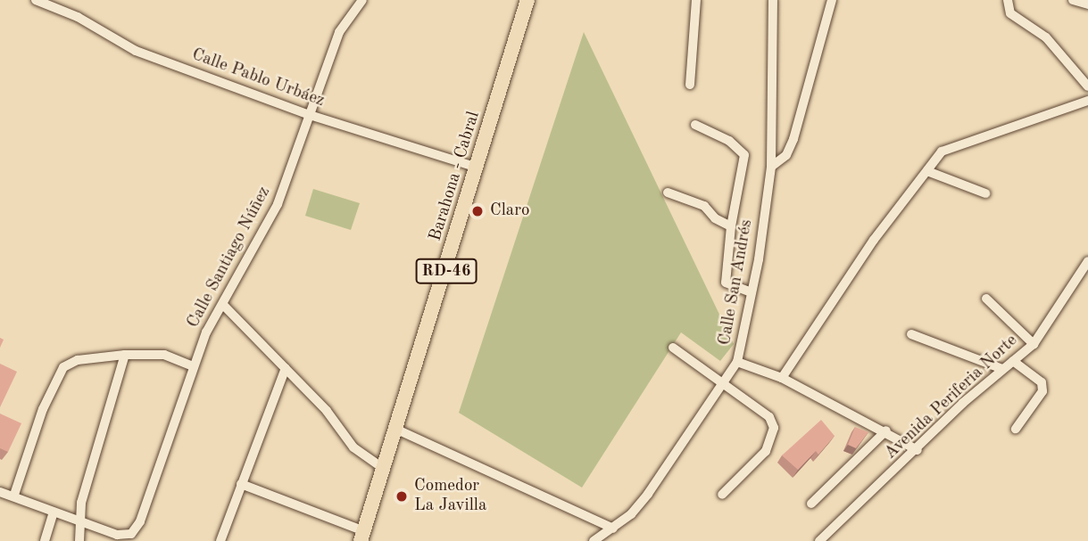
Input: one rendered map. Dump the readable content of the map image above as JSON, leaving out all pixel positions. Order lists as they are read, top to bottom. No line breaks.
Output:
{"streets":{"main road":["Barahona - Cabral","RD-46"],"street":["Calle Pablo Urbáez","Calle Santiago Núñez","Calle San Andrés","Avenida Periferia Norte"]},"crossings":[["Calle Pablo Urbáez","Barahona - Cabral"],["Calle Pablo Urbáez","Calle Santiago Núñez"]],"places":["Claro","Comedor La Javilla"]}
